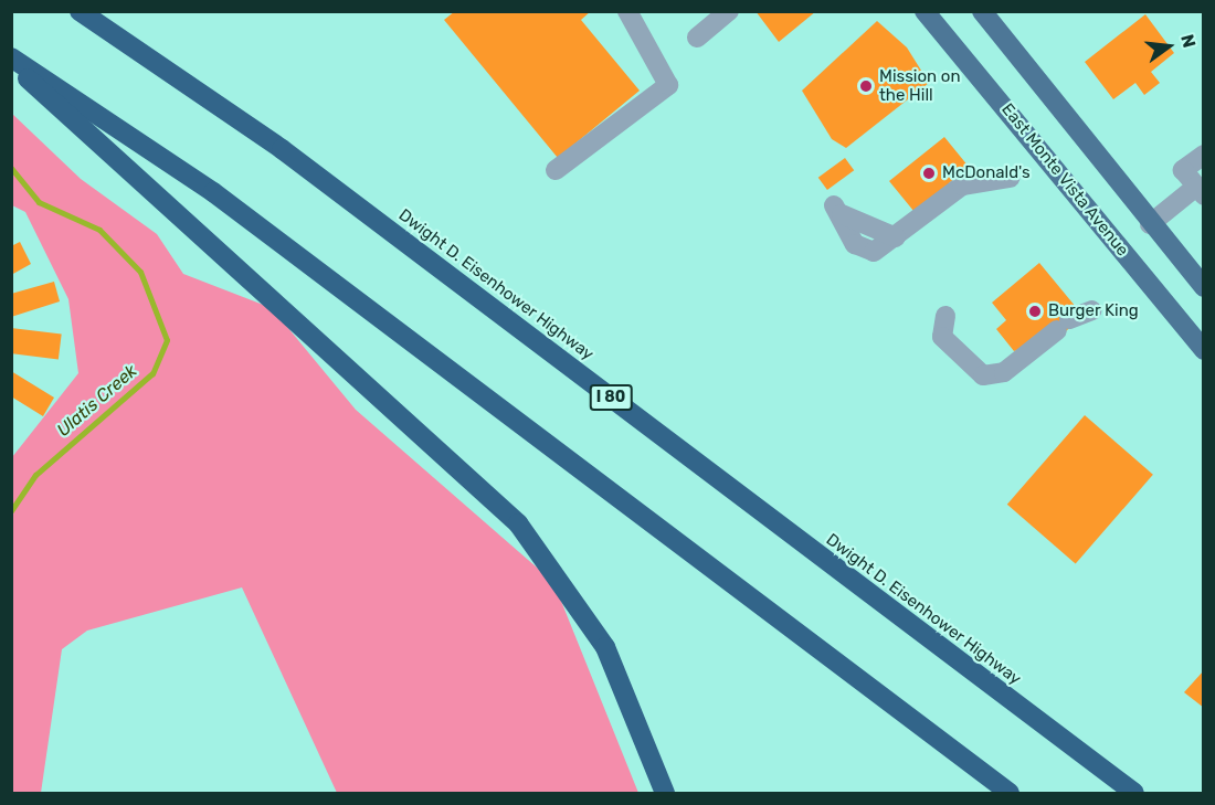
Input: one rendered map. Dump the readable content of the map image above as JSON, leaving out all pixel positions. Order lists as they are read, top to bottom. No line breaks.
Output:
{"streets":{"highway":["Dwight D. Eisenhower Highway","I 80"],"main road":["East Monte Vista Avenue"]},"water":["Ulatis Creek"],"places":["Mission on the Hill","McDonald's","Burger King"],"north":"right"}
